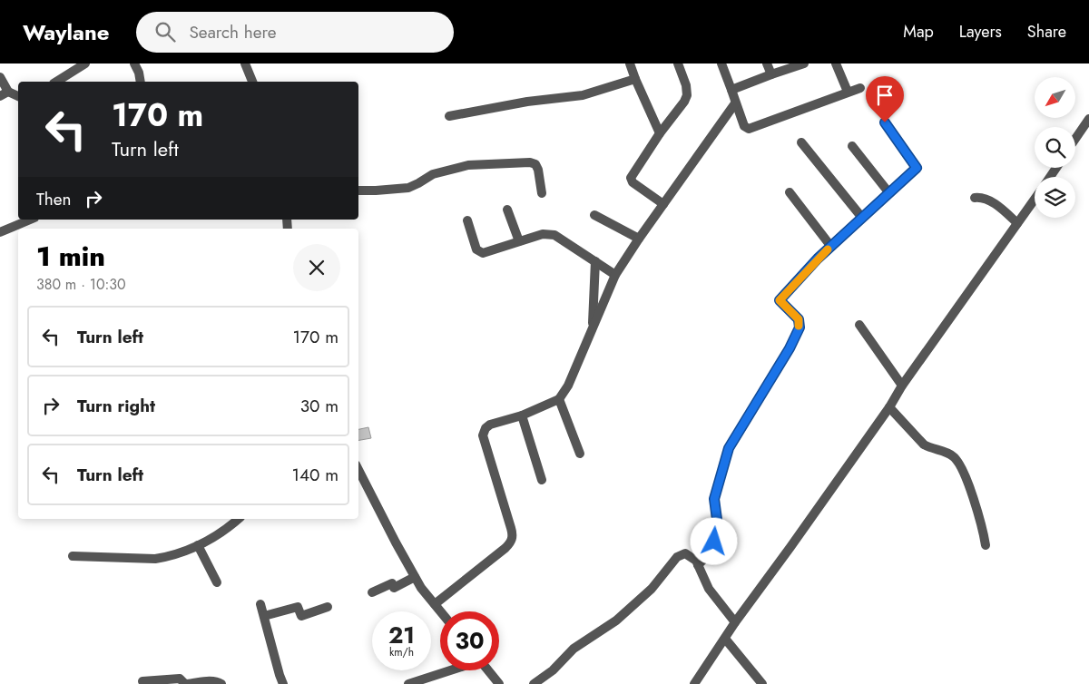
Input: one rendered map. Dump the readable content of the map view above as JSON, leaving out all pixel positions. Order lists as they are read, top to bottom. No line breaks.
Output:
{"north":"bottom left","page":{"header":"Waylane","search":"Search here","nav":["Map","Layers","Share"],"turn":["170 m","Turn left"],"then":"Then","heading":["1 min","380 m · 10:30"],"list":[{"name":"Turn left","value":"170 m"},{"name":"Turn right","value":"30 m"},{"name":"Turn left","value":"140 m"}],"speed":"21 km/h","limit":"30"}}
